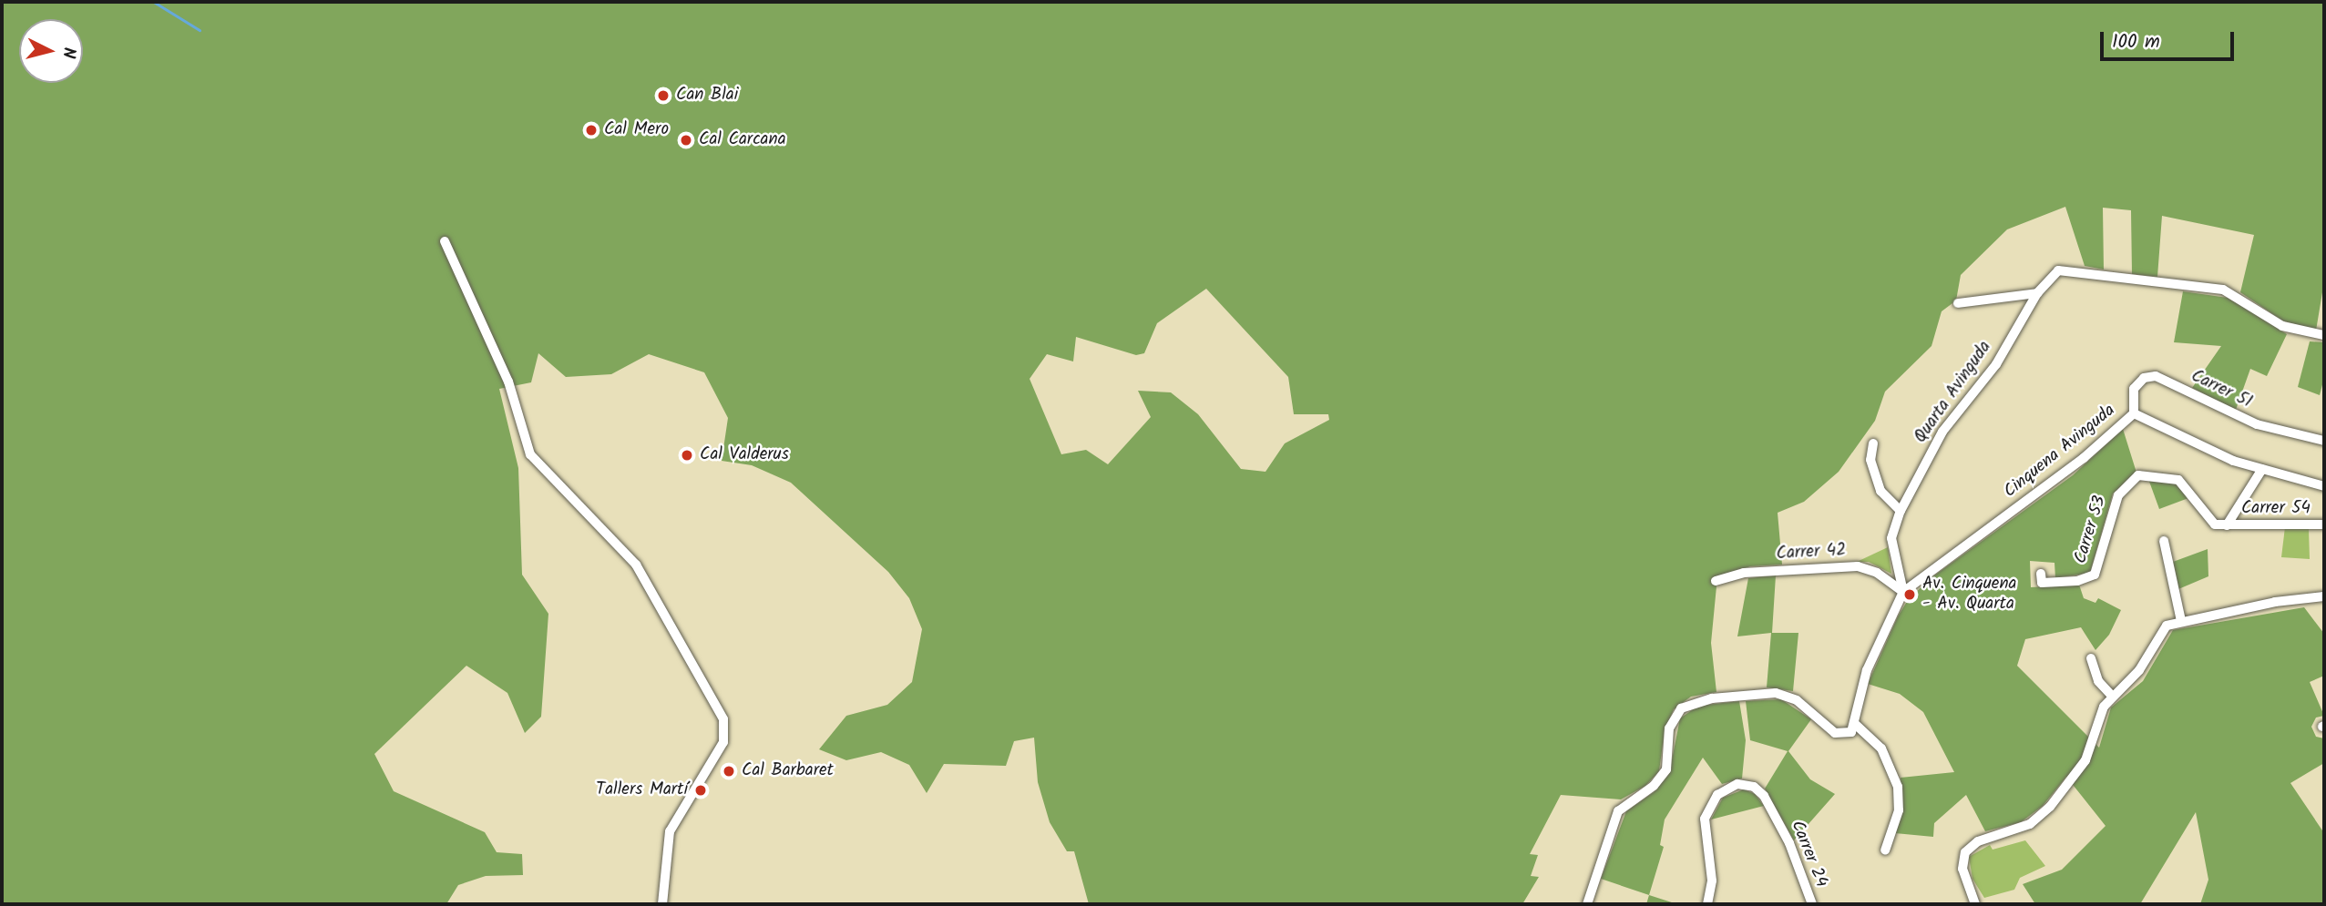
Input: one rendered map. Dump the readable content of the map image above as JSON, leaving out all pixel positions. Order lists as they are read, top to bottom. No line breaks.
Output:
{"streets":{"street":["Carrer 51","Quarta Avinguda","Cinquena Avinguda","Carrer 54","Carrer 53","Carrer 42","Carrer 24"]},"crossings":[["Carrer 51","Cinquena Avinguda"],["Quarta Avinguda","Cinquena Avinguda"],["Quarta Avinguda","Carrer 42"],["Cinquena Avinguda","Carrer 42"],["Carrer 54","Carrer 53"]],"places":["Can Blai","Cal Mero","Cal Carcana","Cal Valderus","Av. Cinquena - Av. Quarta","Cal Barbaret","Tallers Martí"],"scale_bar":"100 m","north":"right"}
